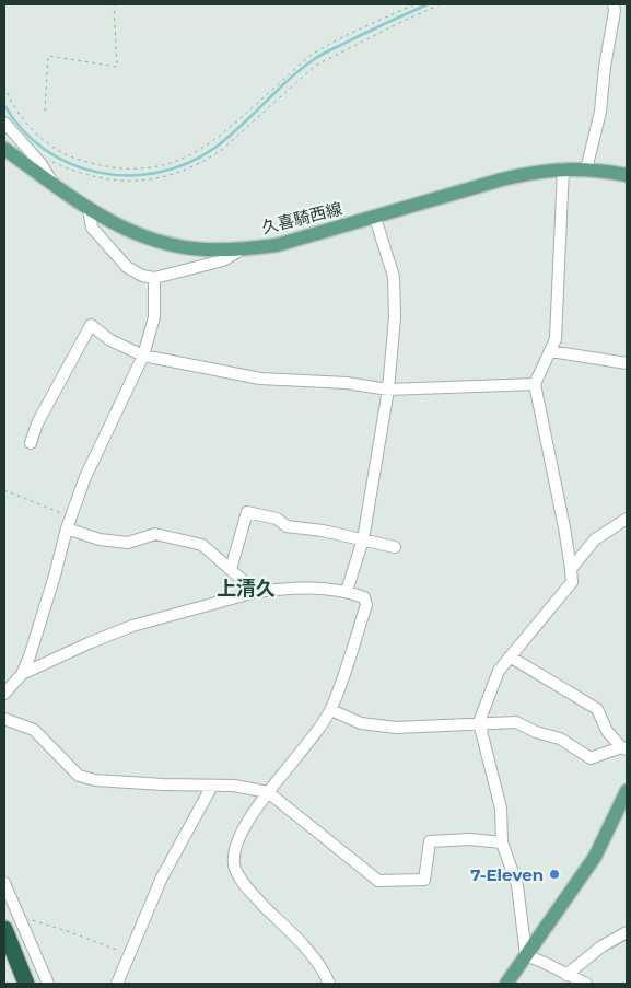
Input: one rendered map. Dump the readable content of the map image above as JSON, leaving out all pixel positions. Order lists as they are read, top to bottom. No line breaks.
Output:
{"streets":{"main road":["久喜騎西線"]},"districts":["上清久"],"places":["7-Eleven"]}
